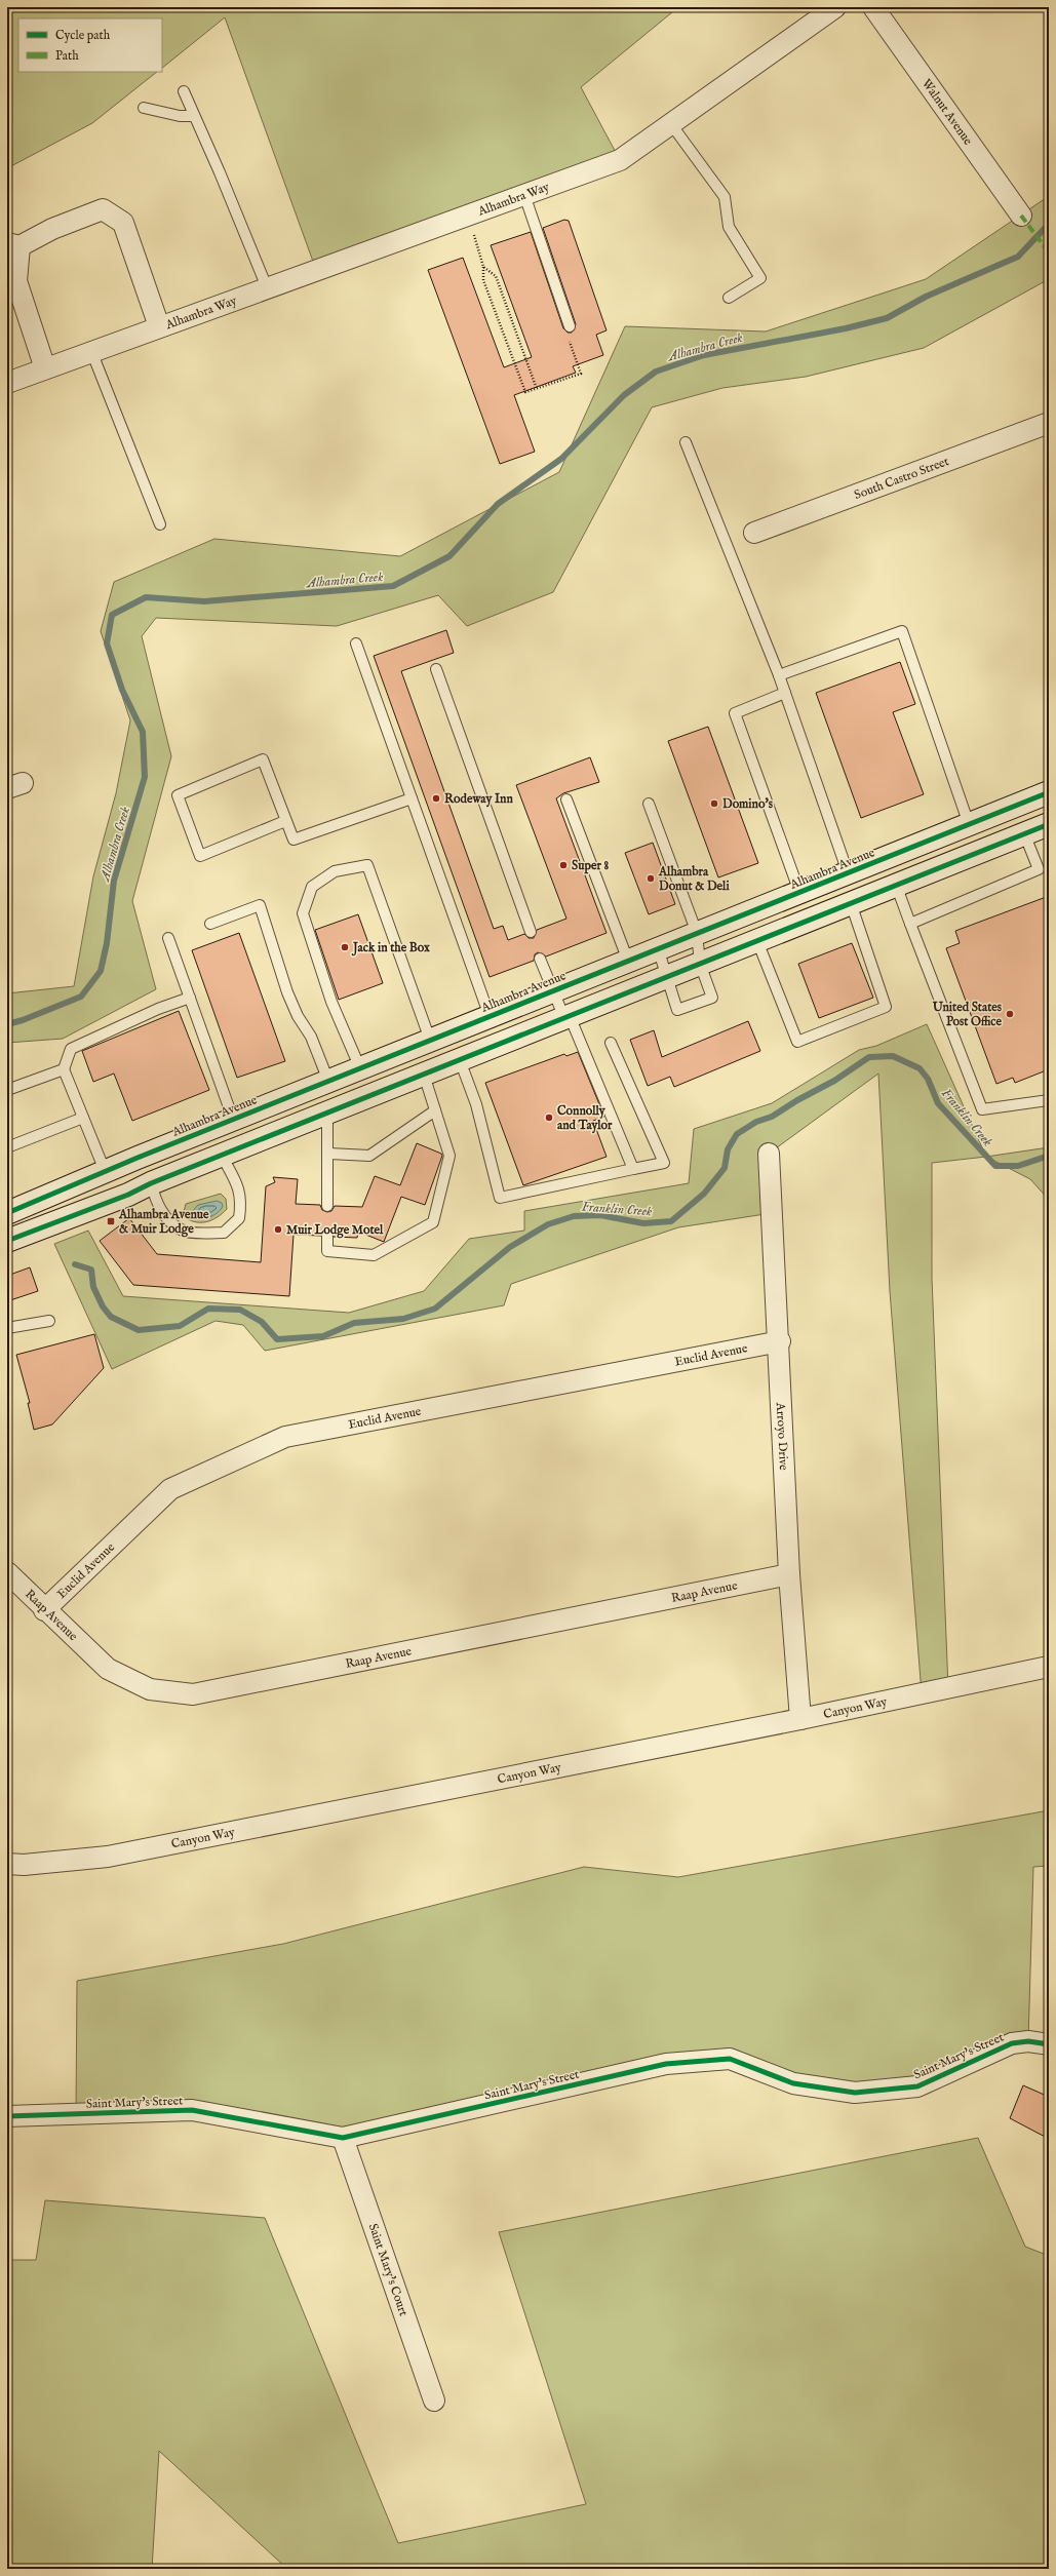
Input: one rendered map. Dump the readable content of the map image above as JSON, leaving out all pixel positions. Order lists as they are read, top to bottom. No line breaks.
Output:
{"streets":{"main road":["Alhambra Avenue"],"street":["Walnut Avenue","Alhambra Way","South Castro Street","Euclid Avenue","Arroyo Drive","Raap Avenue","Canyon Way","Saint Mary's Street","Saint Mary's Court"]},"crossings":[["Euclid Avenue","Arroyo Drive"],["Euclid Avenue","Raap Avenue"],["Arroyo Drive","Raap Avenue"],["Arroyo Drive","Canyon Way"],["Saint Mary's Street","Saint Mary's Court"]],"water":["Alhambra Creek","Franklin Creek"],"places":{"other":["Rodeway Inn","Domino's","Super 8","Alhambra Donut & Deli","Jack in the Box","United States Post Office","Connolly and Taylor","Muir Lodge Motel"],"transit":["Alhambra Avenue & Muir Lodge"]},"legend":["Cycle path","Path"]}
